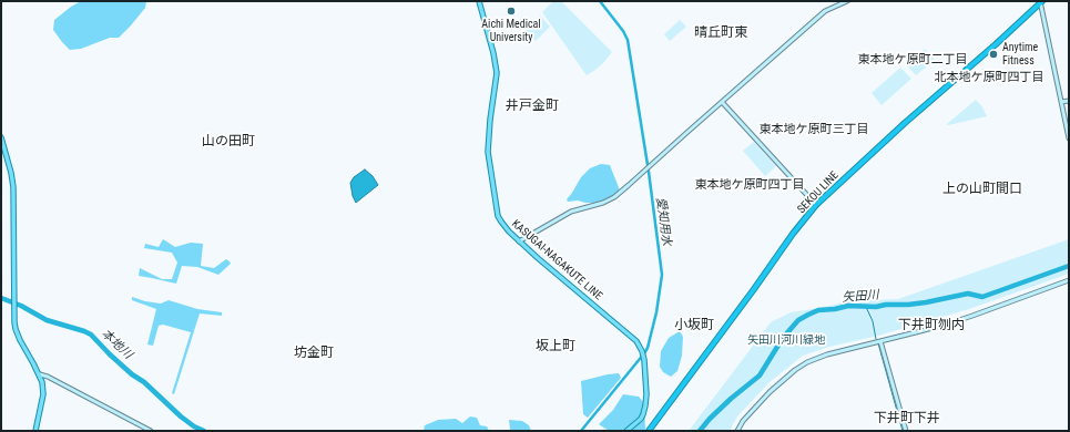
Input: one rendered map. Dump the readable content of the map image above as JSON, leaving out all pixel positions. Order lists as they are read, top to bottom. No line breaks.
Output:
{"streets":{"highway":["SEKOU LINE"],"main road":["KASUGAI-NAGAKUTE LINE"]},"districts":["晴丘町東","東本地ケ原町二丁目","北本地ケ原町四丁目","井戸金町","東本地ケ原町三丁目","山の田町","東本地ケ原町四丁目","上の山町間口","小坂町","下井町刎内","坂上町","坊金町","下井町下井"],"water":["愛知用水","矢田川","本地川"],"parks":["矢田川河川緑地"],"places":["Aichi Medical University","Anytime Fitness"]}
